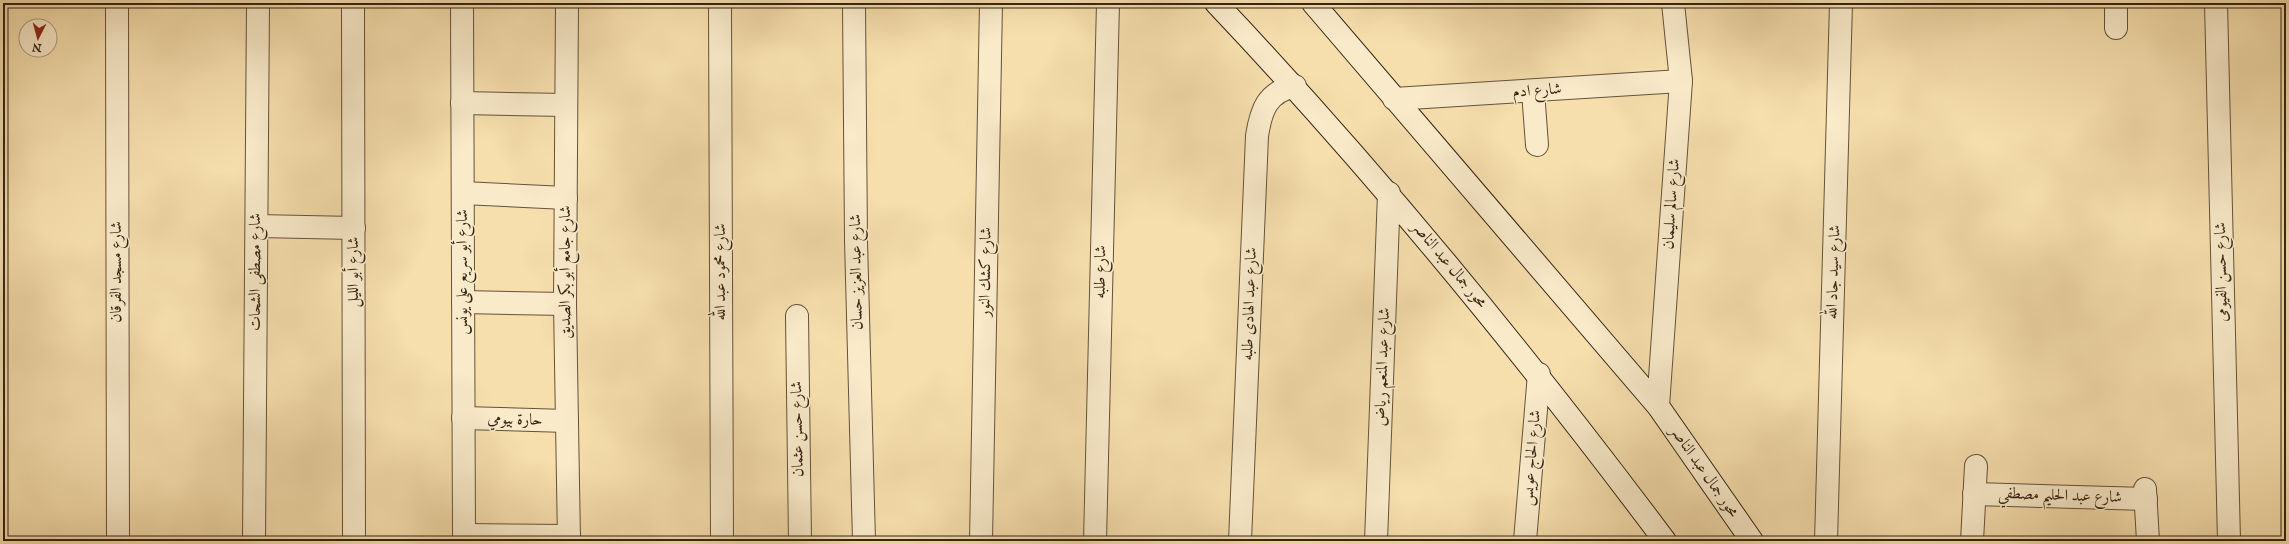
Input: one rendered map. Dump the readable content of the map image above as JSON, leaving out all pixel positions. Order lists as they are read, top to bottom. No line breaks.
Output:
{"streets":{"street":["شارع ادم","شارع سالم سليمان","محور جمال عبد الناصر","شارع مسجد الفرقان","شارع مصطفى الشحات","شارع أبو الليل","شارع أبو سريع على يونس","شارع جامع أبو بكر الصديق","شارع محمود عبد الله","شارع عبد العزيز حسان","شارع كشك النور","شارع طلبه","شارع سيد جاد الله","شارع حسن الفيومى","شارع عبد الهادى طلبه","شارع عبد المنعم رياض","حارة بيومي","شارع حسن عثمان","شارع الحاج عويس","شارع عبد الحليم مصطفي"]},"crossings":[["شارع ادم","شارع سالم سليمان"],["شارع ادم","محور جمال عبد الناصر"],["شارع سالم سليمان","محور جمال عبد الناصر"],["محور جمال عبد الناصر","شارع عبد الهادى طلبه"],["محور جمال عبد الناصر","شارع عبد المنعم رياض"],["محور جمال عبد الناصر","شارع الحاج عويس"],["شارع أبو سريع على يونس","حارة بيومي"],["شارع جامع أبو بكر الصديق","حارة بيومي"]],"north":"bottom"}
